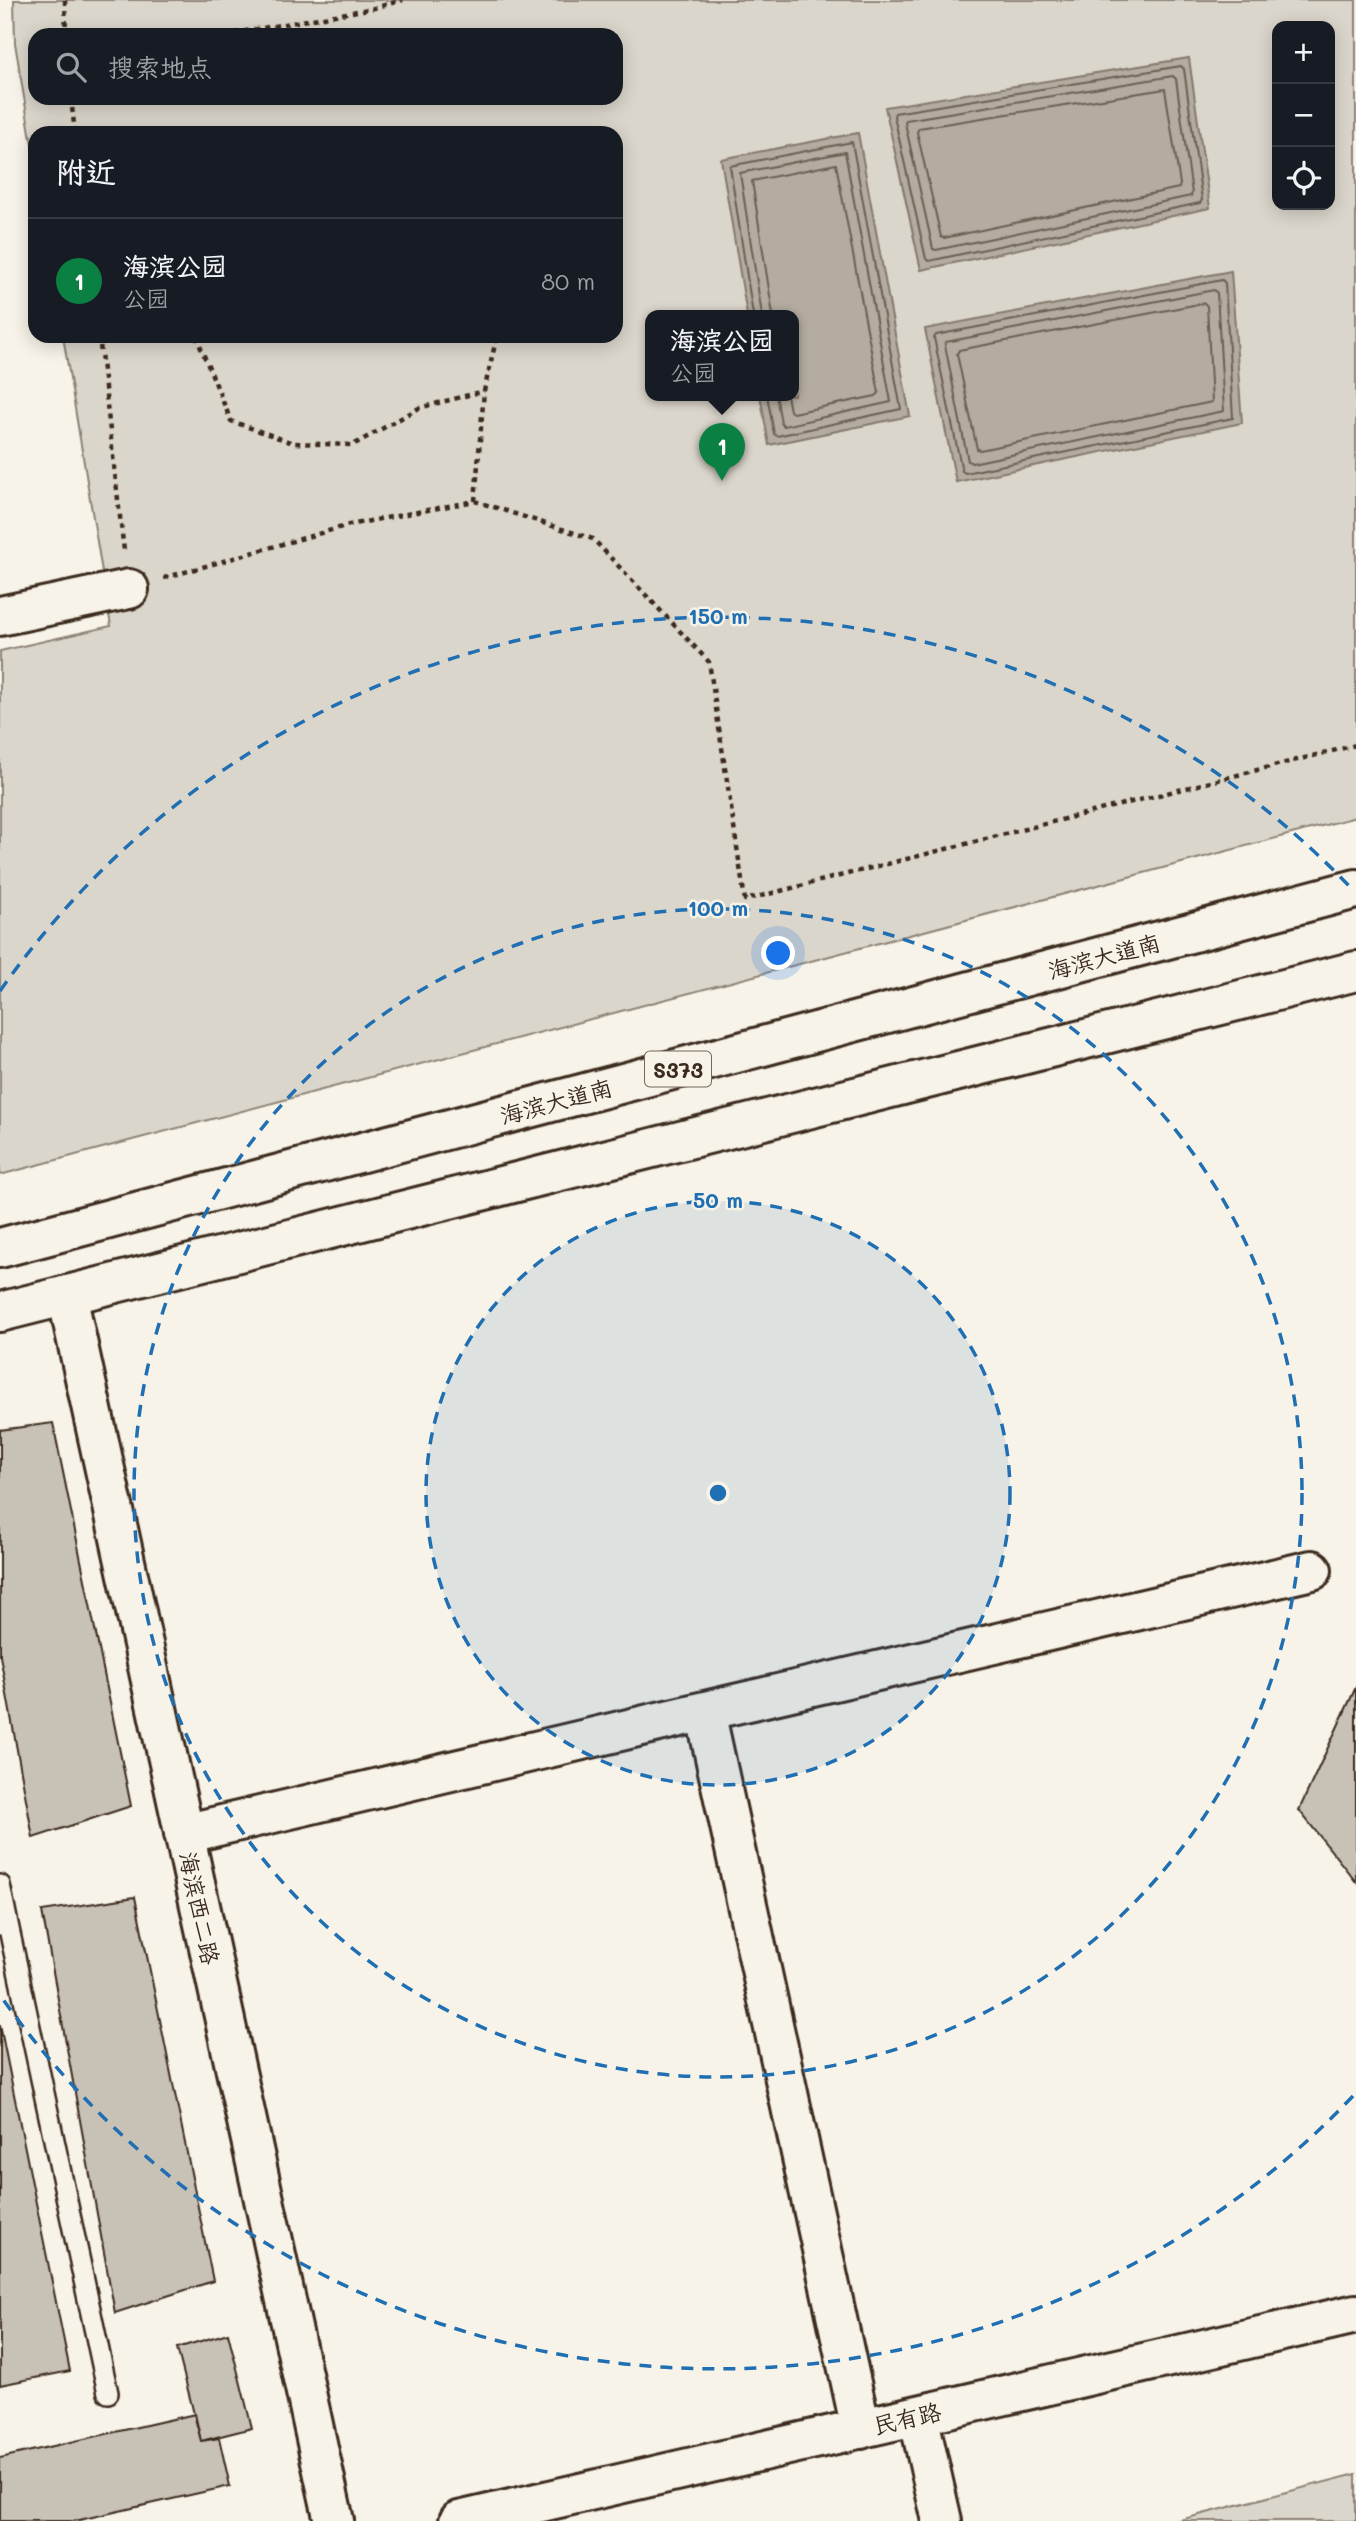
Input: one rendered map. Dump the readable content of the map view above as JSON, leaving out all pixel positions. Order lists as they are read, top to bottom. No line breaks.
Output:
{"streets":{"street":["海滨大道南","S373","海滨西二路","民有路"]},"page":{"map_buttons":["+","−"],"search":"搜索地点","heading":"附近","list":[{"mark":"1","name":"海滨公园","note":"公园","value":"80 m"}],"popup":["海滨公园","公园"],"pins":"1"},"rings":["150 m","100 m","50 m"]}
